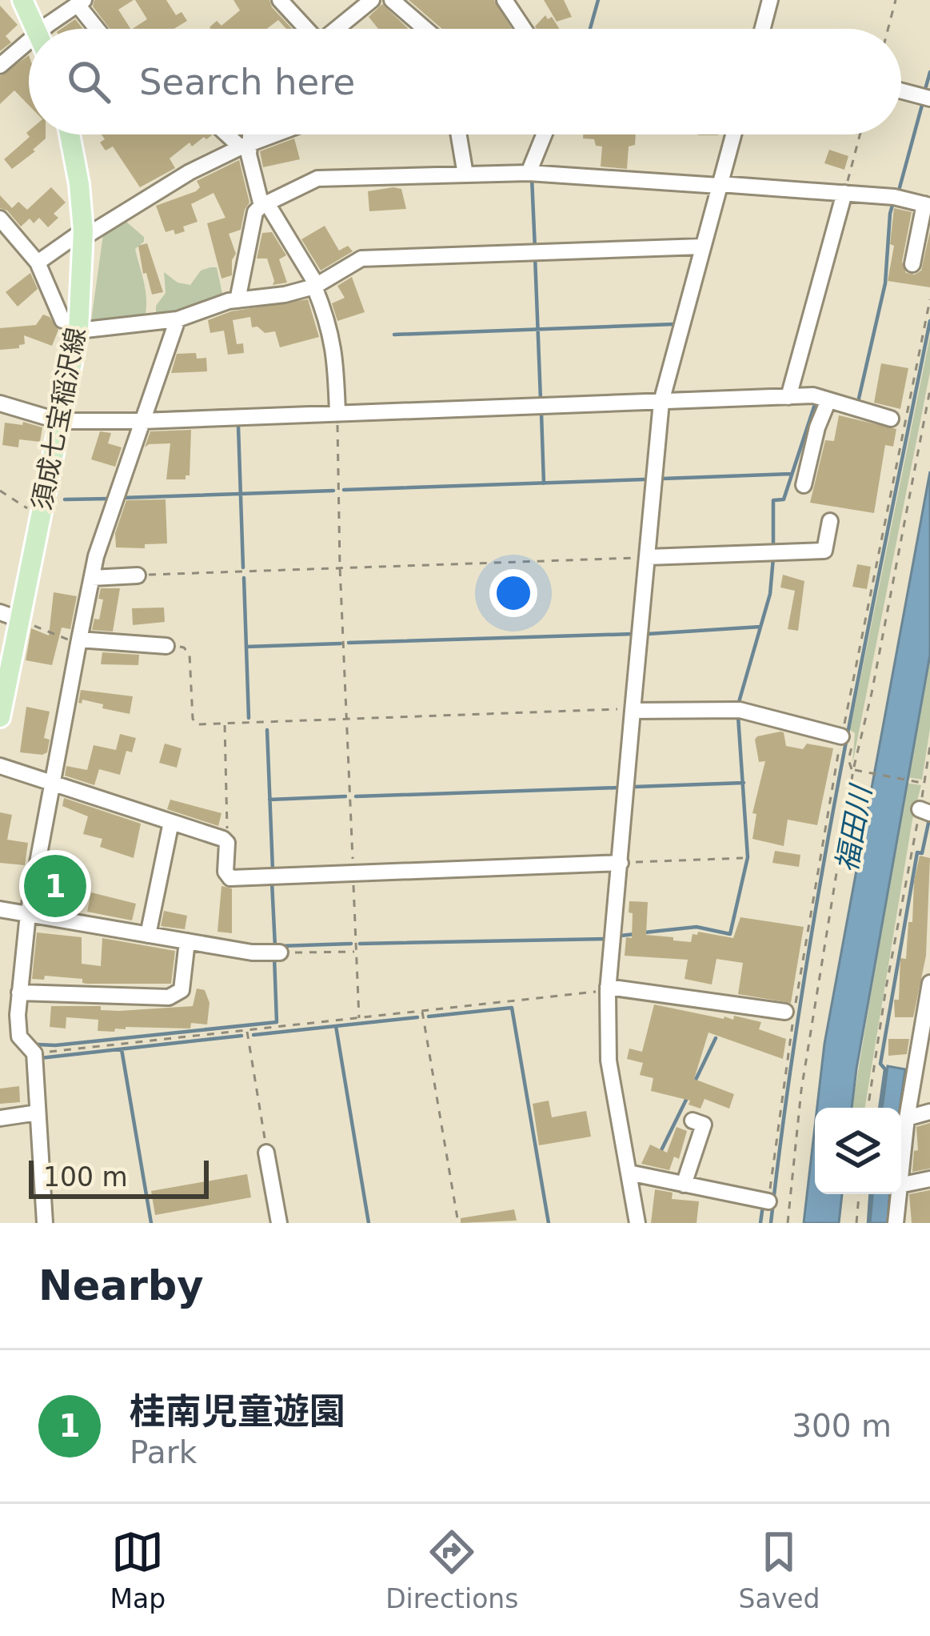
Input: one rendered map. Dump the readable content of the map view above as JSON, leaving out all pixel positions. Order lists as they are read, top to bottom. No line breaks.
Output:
{"streets":{"main road":["須成七宝稲沢線"]},"water":["福田川"],"scale_bar":"100 m","page":{"search":"Search here","pins":"1","scale":"100 m","heading":"Nearby","list":[{"mark":"1","name":"桂南児童遊園","note":"Park","value":"300 m"}],"nav":["Map","Directions","Saved"]}}
